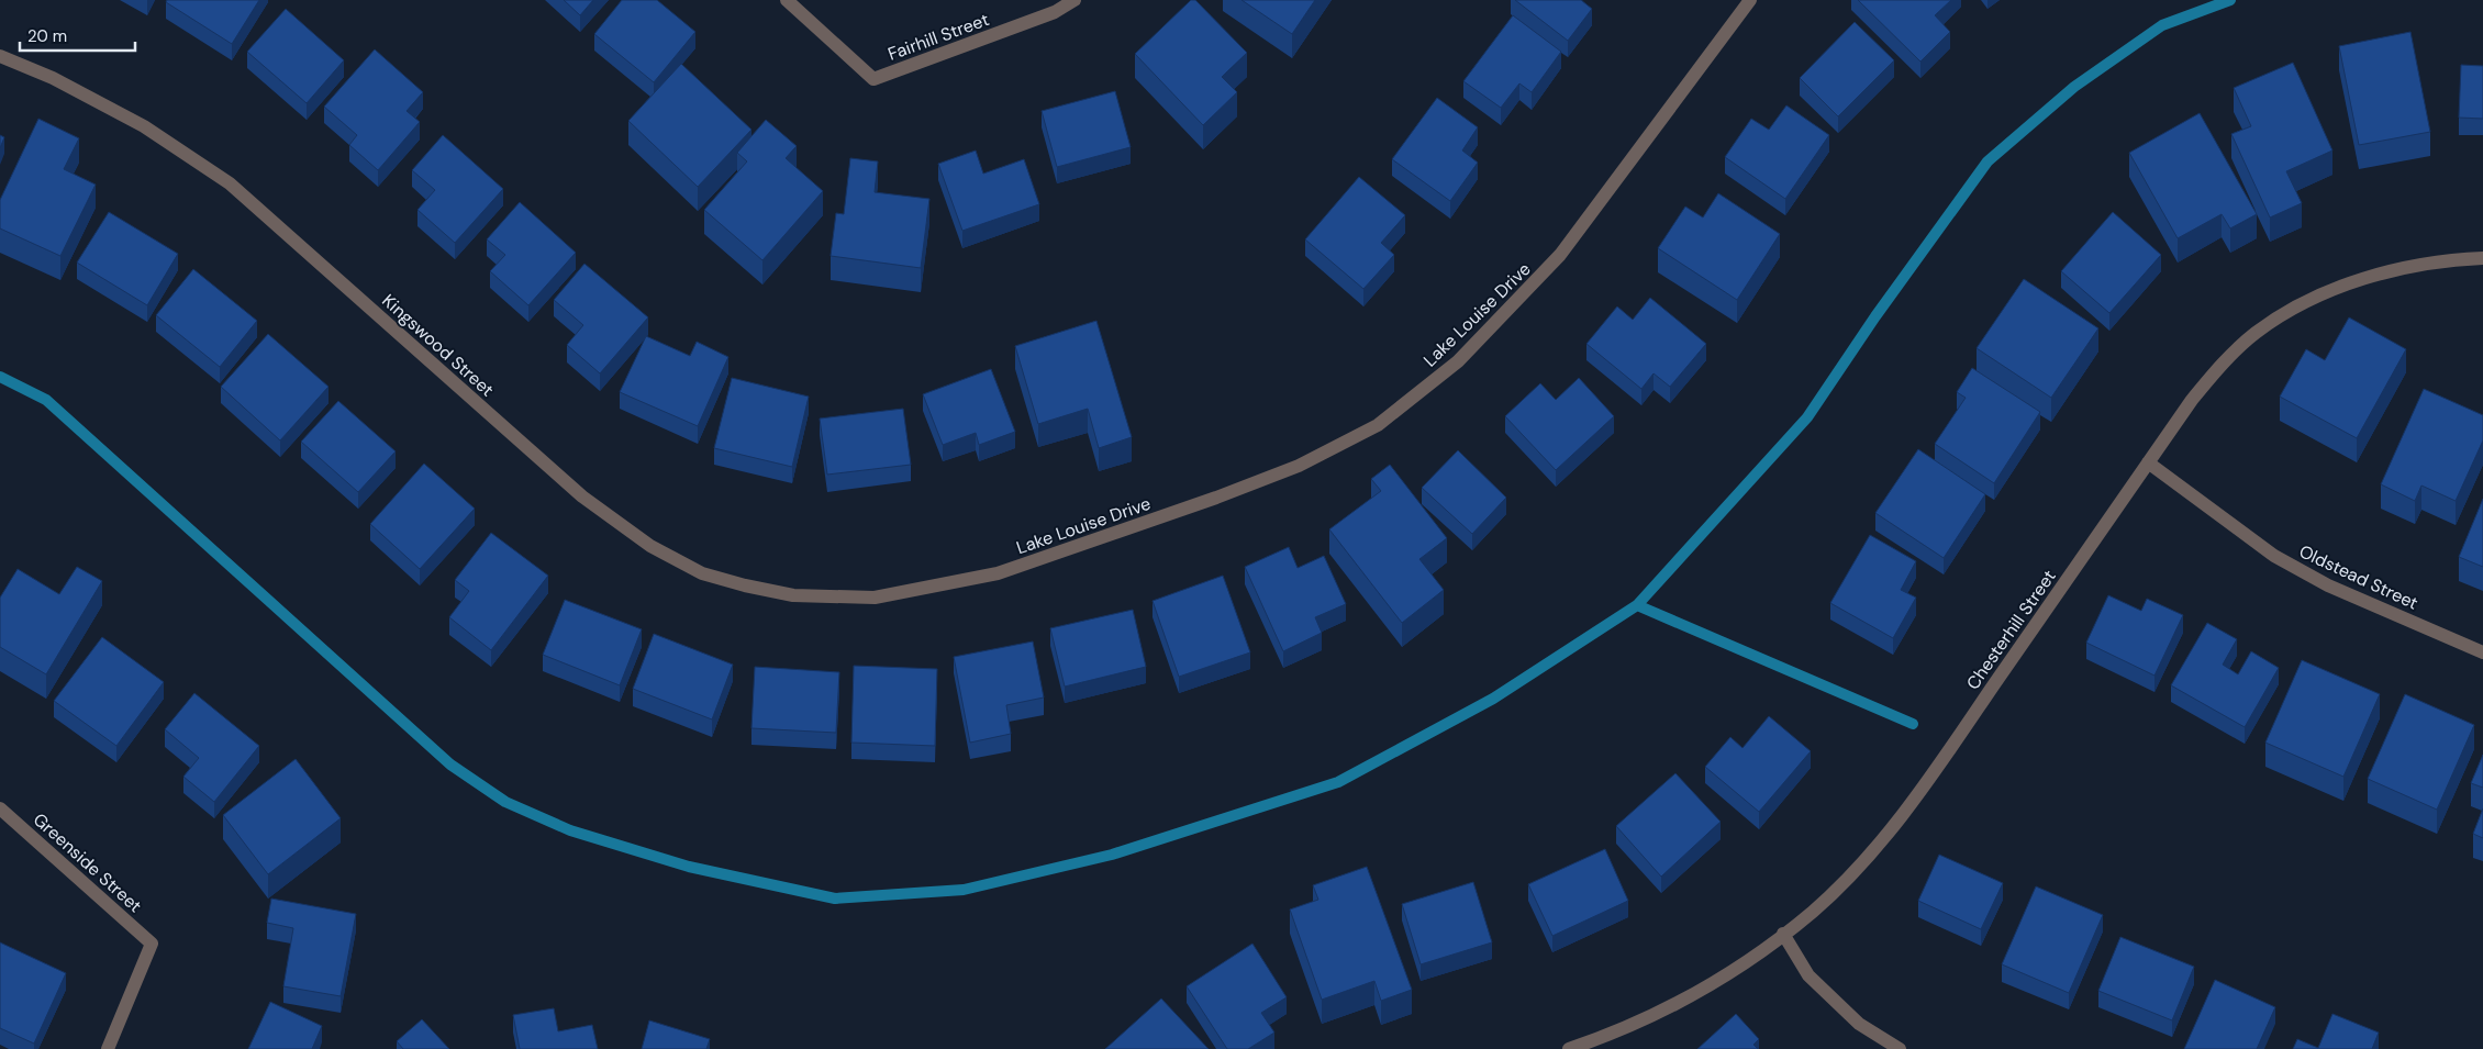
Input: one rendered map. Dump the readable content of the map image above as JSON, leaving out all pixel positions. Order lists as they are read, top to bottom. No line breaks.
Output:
{"streets":{"street":["Fairhill Street","Lake Louise Drive","Kingswood Street","Oldstead Street","Chesterhill Street","Greenside Street"]},"crossings":[["Lake Louise Drive","Kingswood Street"],["Oldstead Street","Chesterhill Street"]],"scale_bar":"20 m"}
